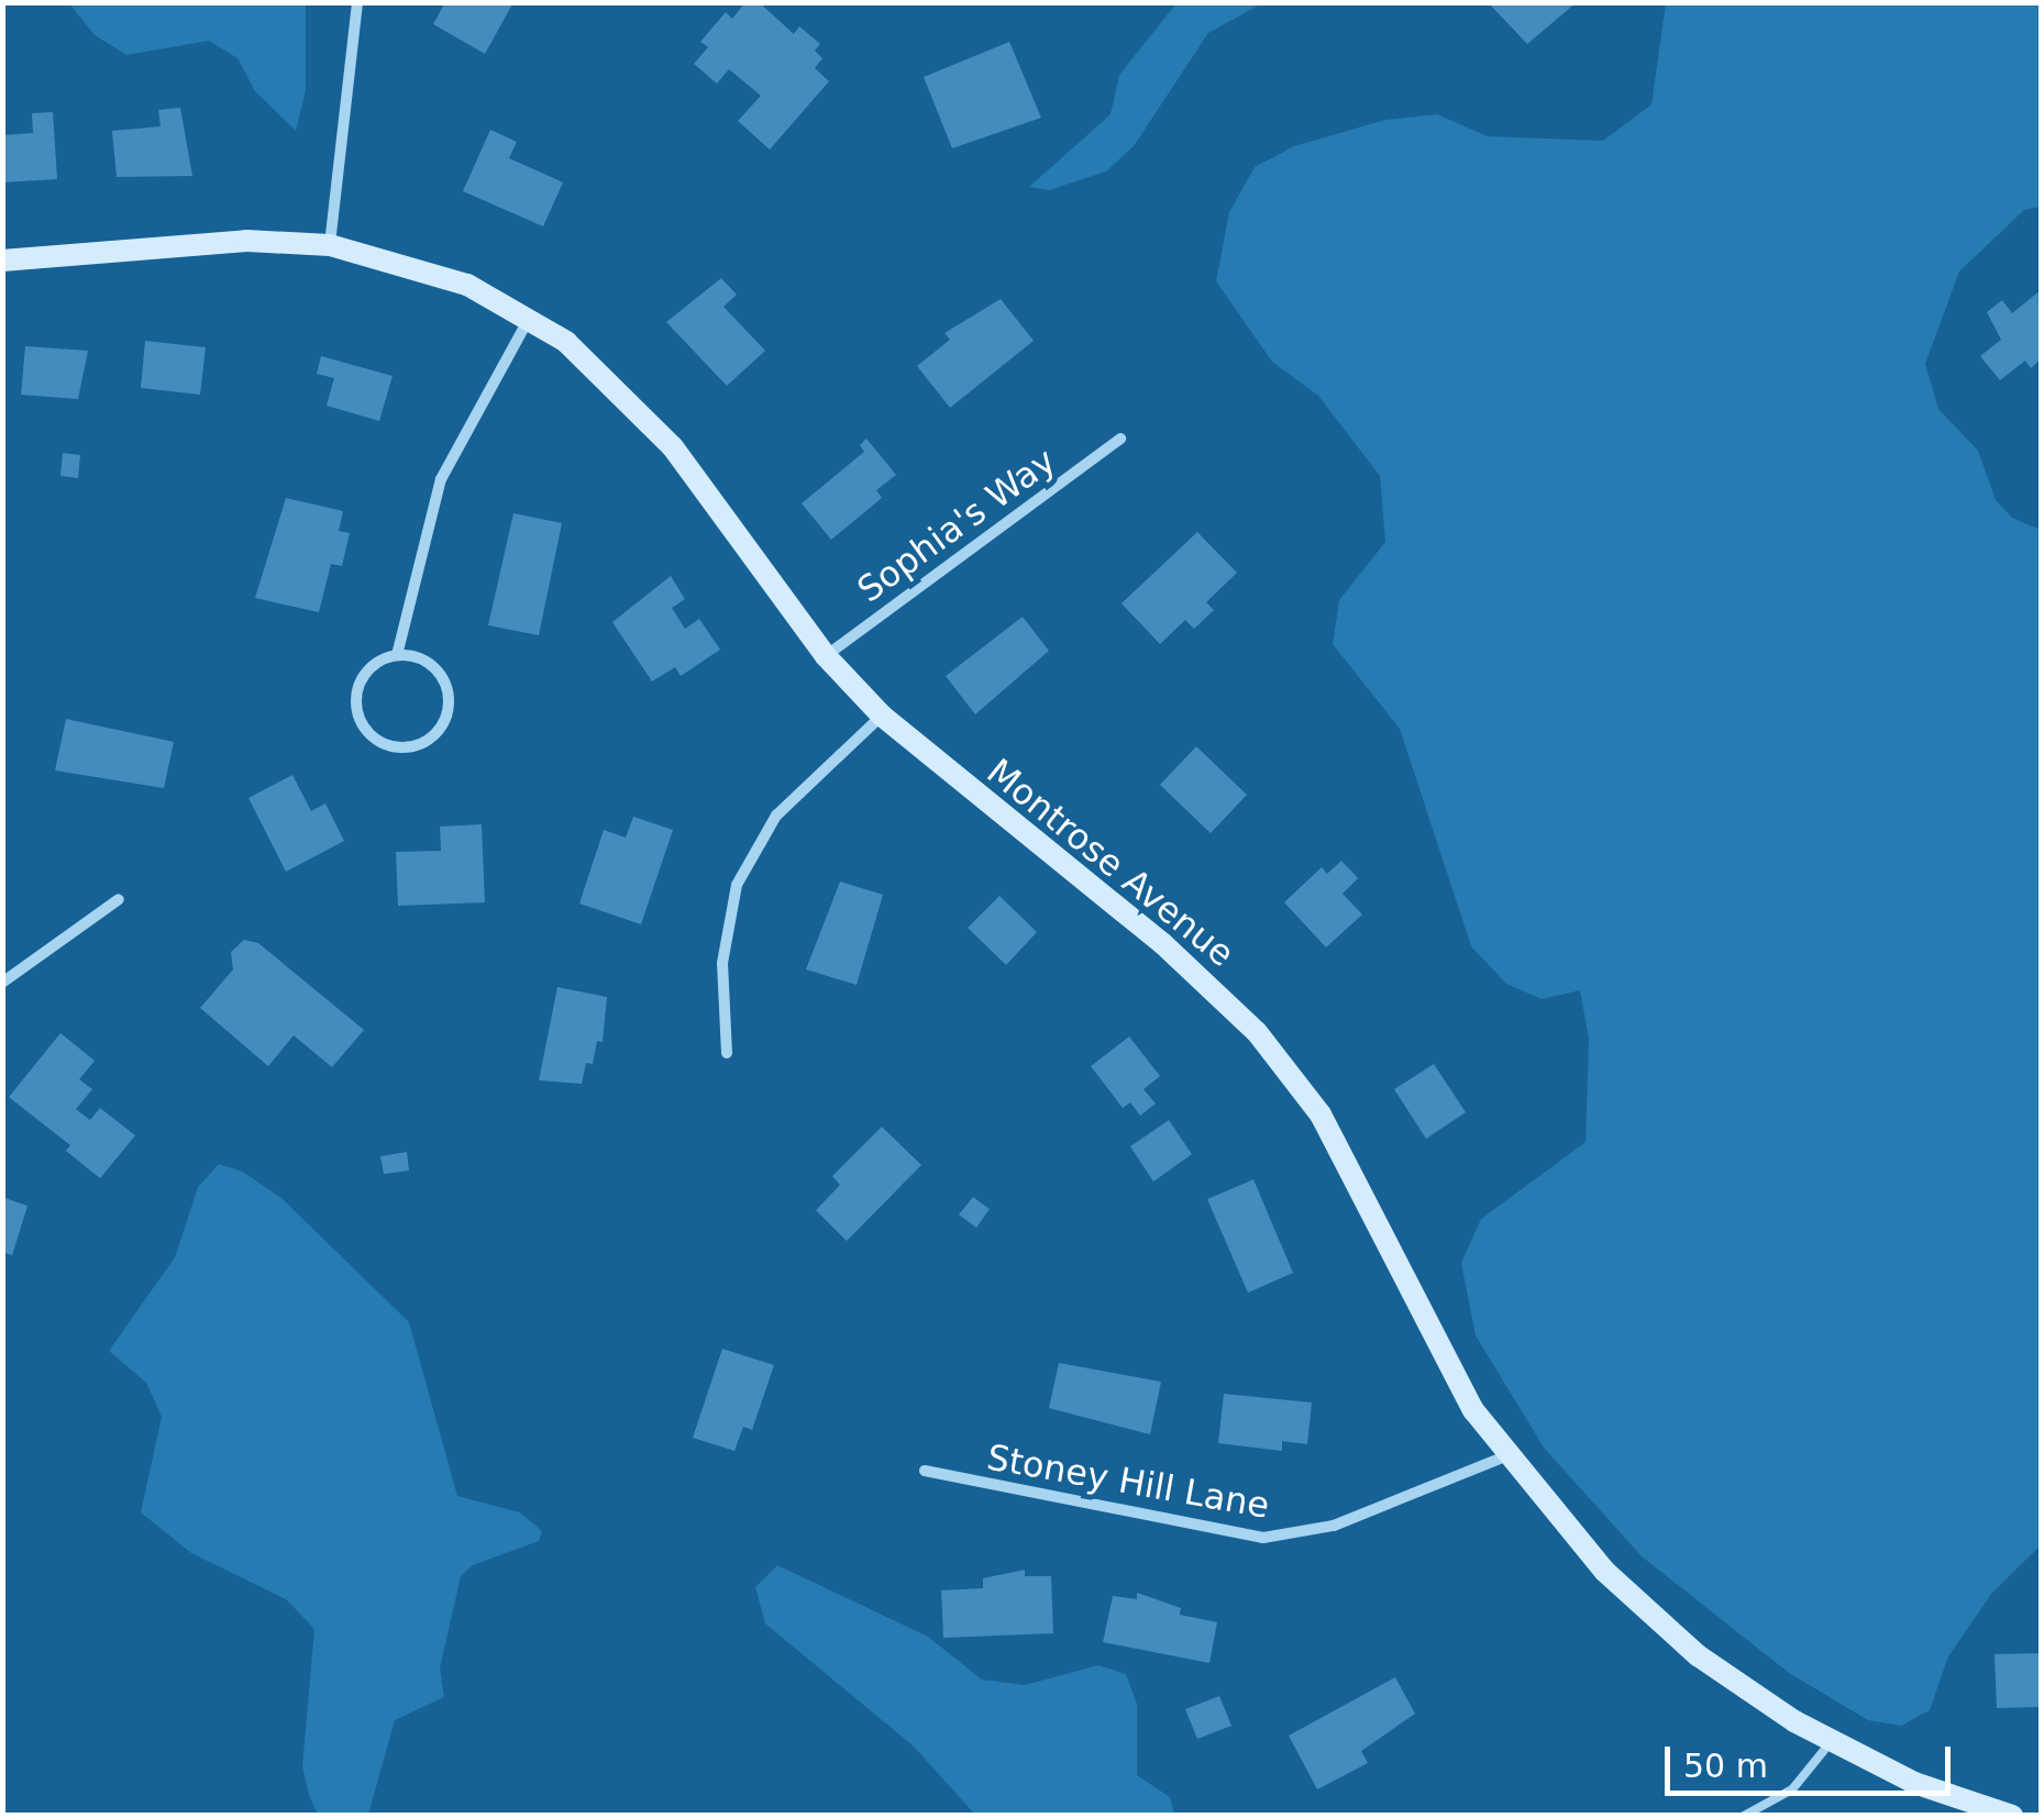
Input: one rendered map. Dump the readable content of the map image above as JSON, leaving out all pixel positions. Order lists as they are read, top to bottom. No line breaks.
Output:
{"streets":{"main road":["Montrose Avenue"],"street":["Sophia's Way","Stoney Hill Lane"]},"crossings":[["Sophia's Way","Montrose Avenue"],["Montrose Avenue","Stoney Hill Lane"]],"scale_bar":"50 m"}
